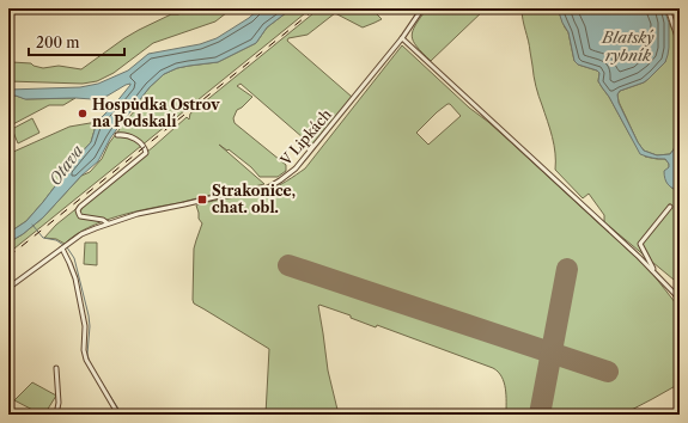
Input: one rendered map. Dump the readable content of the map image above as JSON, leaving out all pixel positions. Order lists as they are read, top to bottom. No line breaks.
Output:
{"streets":{"street":["V Lipkách"]},"water":["Blatský rybník","Otava"],"places":{"other":["Hospůdka Ostrov na Podskalí"],"transit":["Strakonice, chat. obl."]},"scale_bar":"200 m"}
